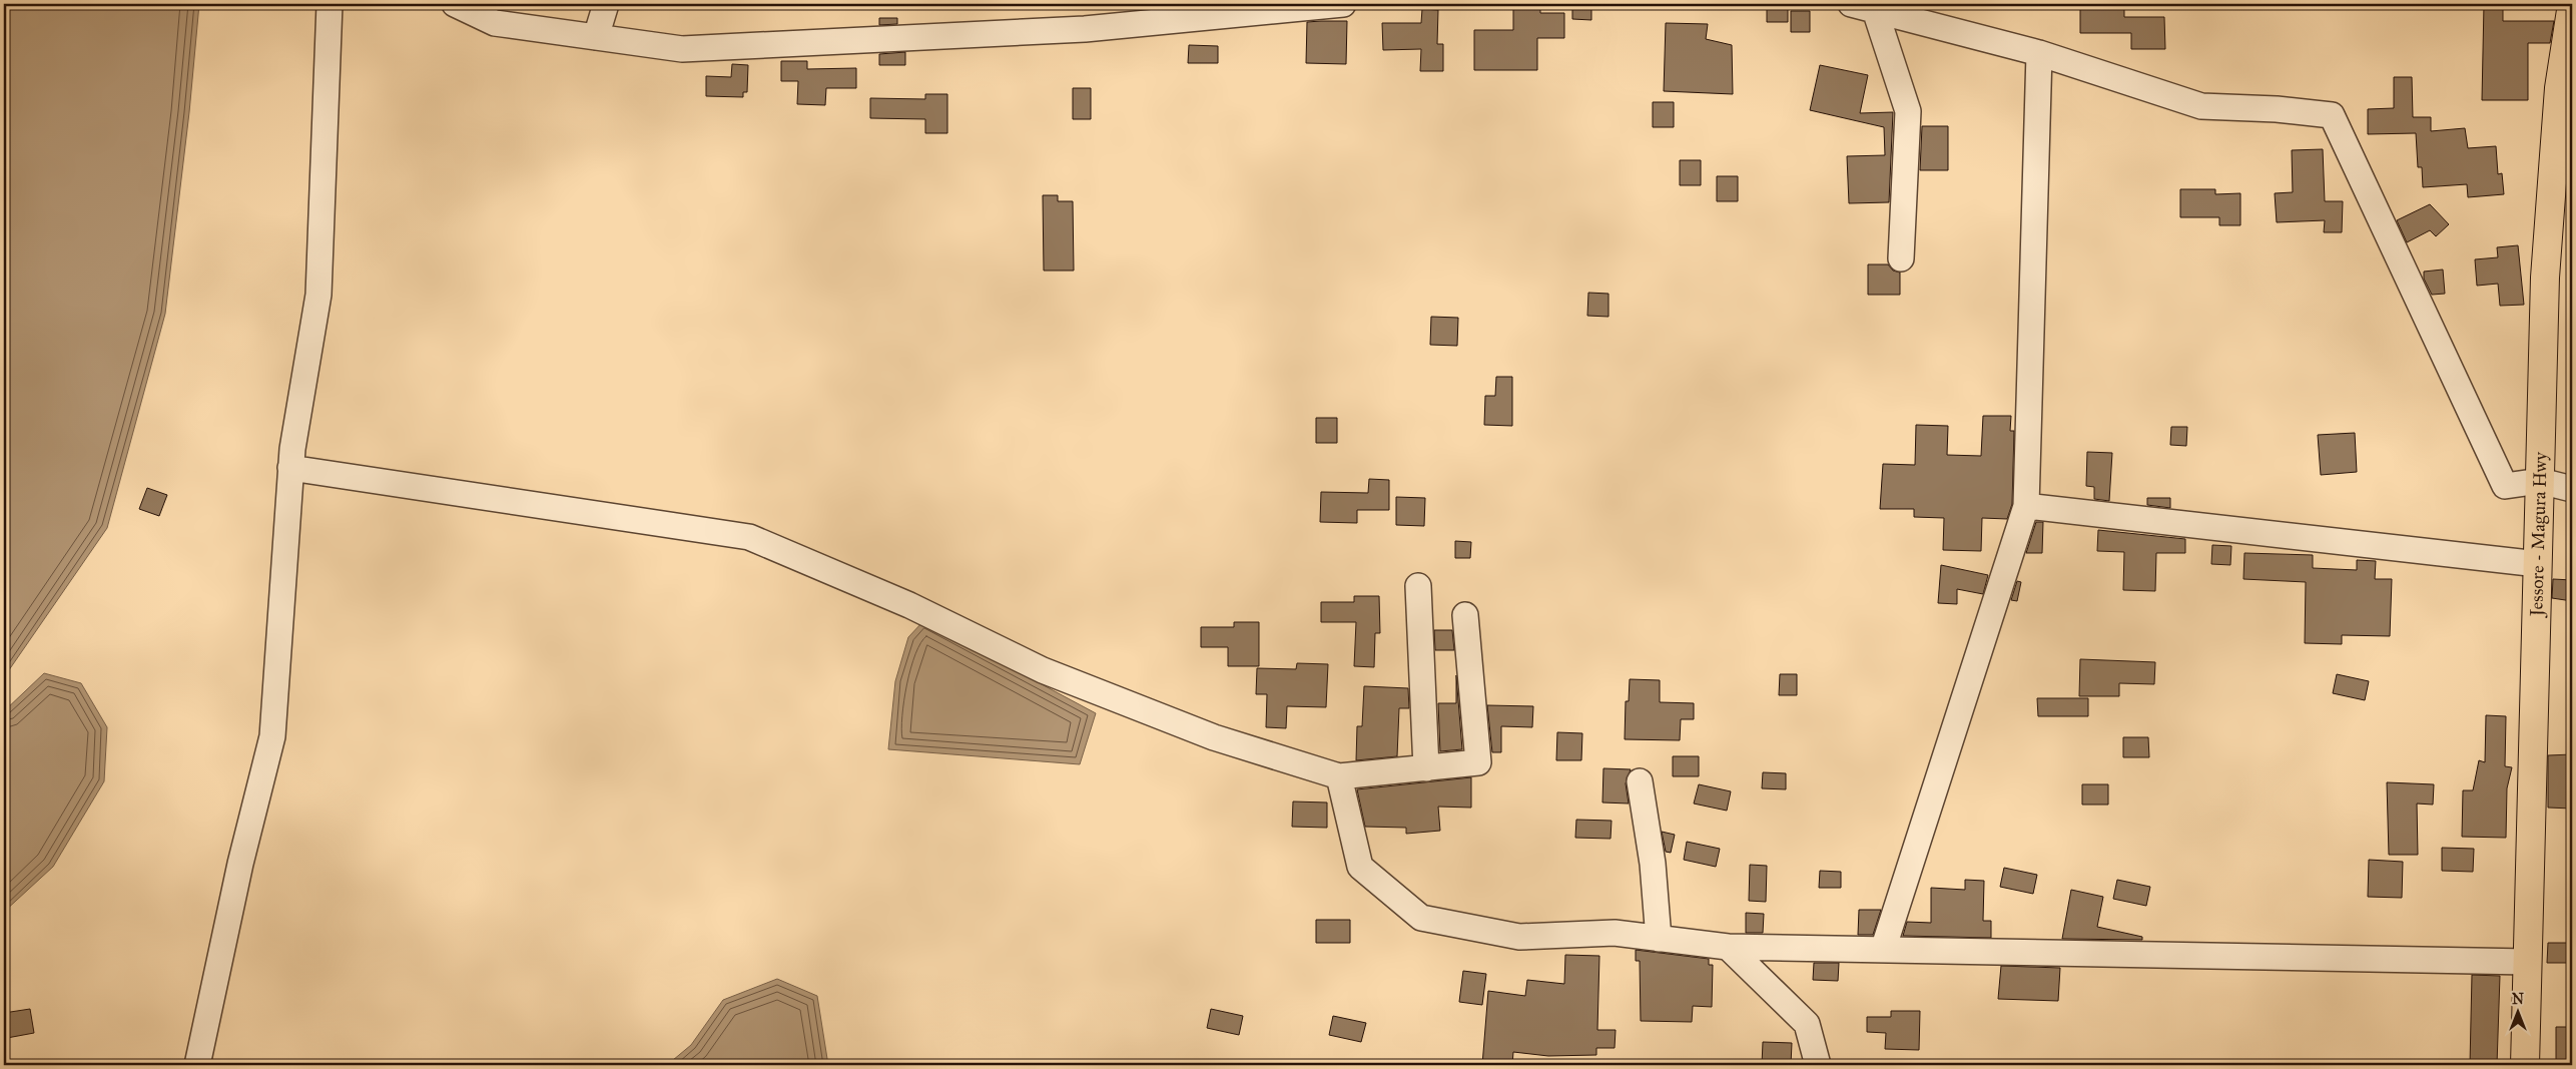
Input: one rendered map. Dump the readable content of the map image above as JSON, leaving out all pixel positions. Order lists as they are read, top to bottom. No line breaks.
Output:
{"streets":{"highway":["Jessore - Magura Hwy"]},"north":"top"}
